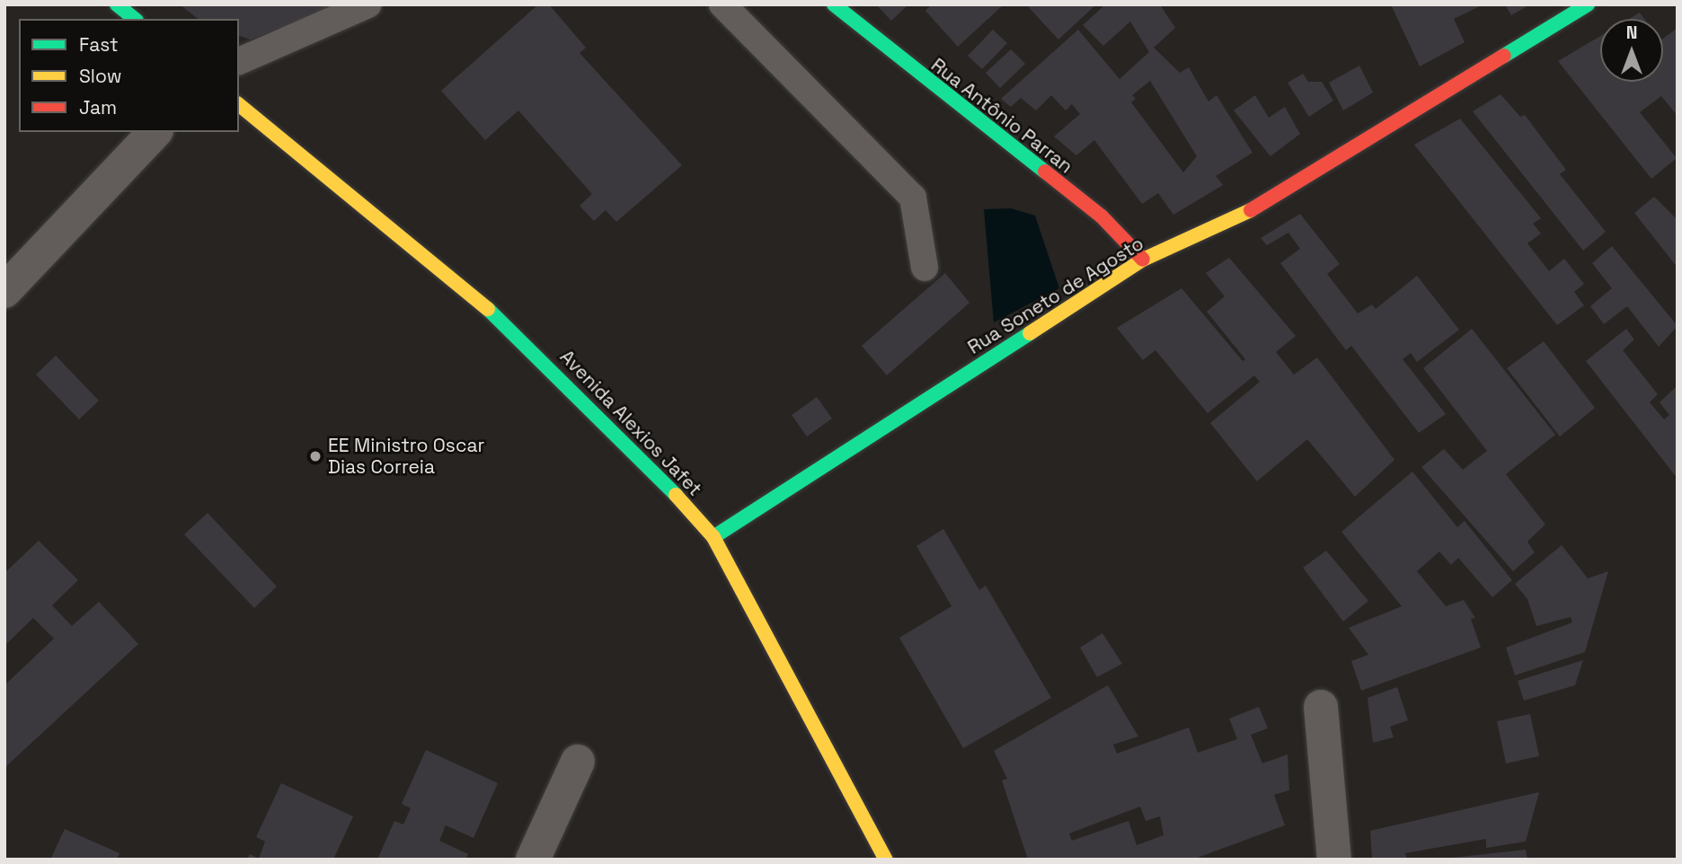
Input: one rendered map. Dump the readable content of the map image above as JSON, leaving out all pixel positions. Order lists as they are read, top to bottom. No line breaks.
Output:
{"streets":{"street":["Rua Antônio Parran","Rua Soneto de Agosto","Avenida Alexios Jafet"]},"crossings":[["Rua Antônio Parran","Rua Soneto de Agosto"],["Rua Soneto de Agosto","Avenida Alexios Jafet"]],"places":["EE Ministro Oscar Dias Correia"],"legend":["Fast","Slow","Jam"],"north":"top"}
